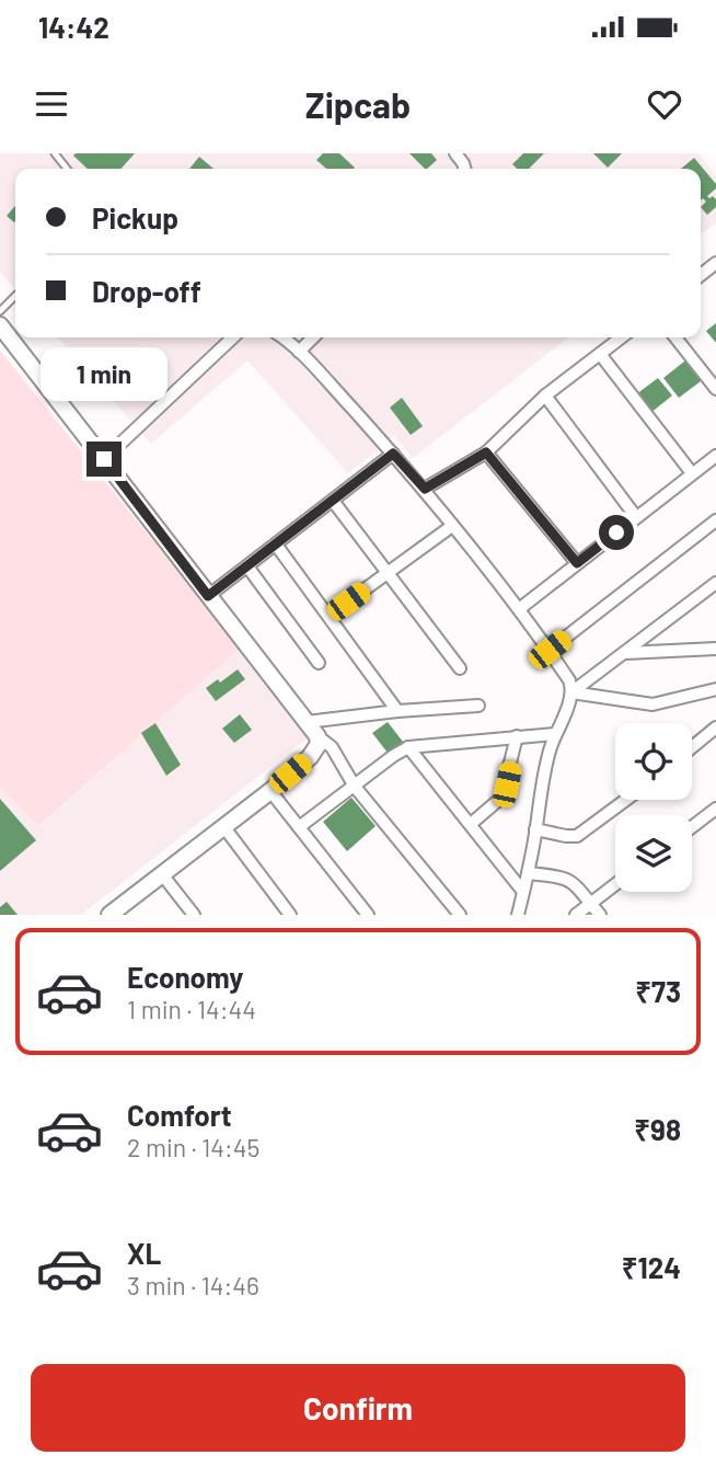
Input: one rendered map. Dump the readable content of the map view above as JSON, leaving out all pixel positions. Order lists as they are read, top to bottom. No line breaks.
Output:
{"page":{"status":"14:42","header":"Zipcab","banner":["Pickup","Drop-off"],"bubble":"1 min","list":[{"name":"Economy","note":"1 min · 14:44","value":"₹73"},{"name":"Comfort","note":"2 min · 14:45","value":"₹98"},{"name":"XL","note":"3 min · 14:46","value":"₹124"}],"buttons":"Confirm"}}
